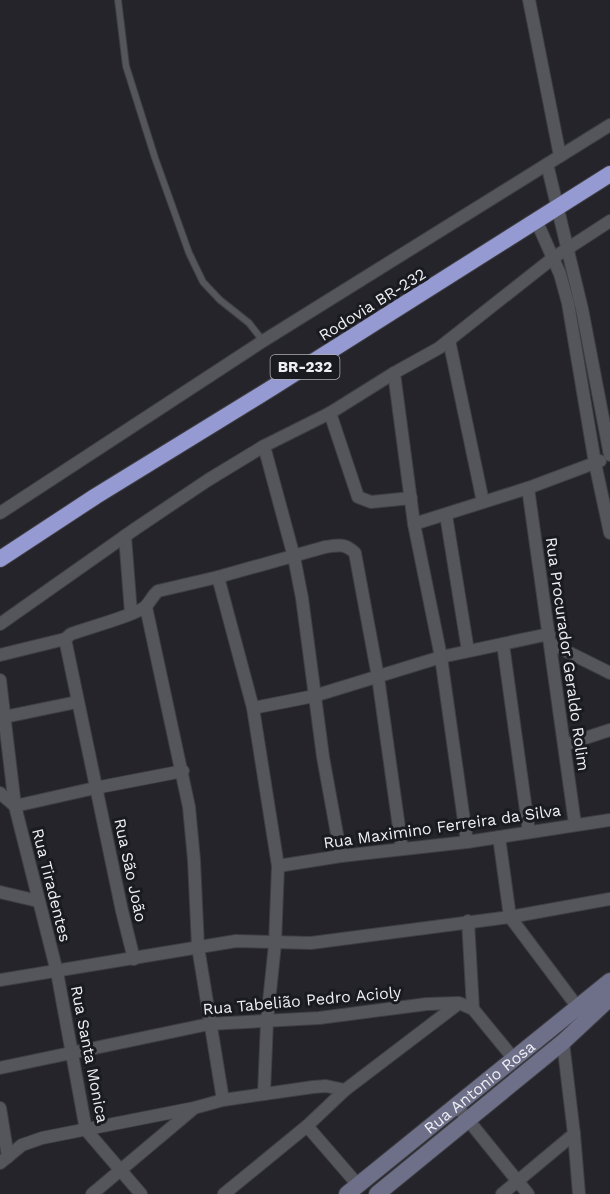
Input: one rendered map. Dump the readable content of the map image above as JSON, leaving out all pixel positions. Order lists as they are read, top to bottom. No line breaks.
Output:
{"streets":{"highway":["Rodovia BR-232","BR-232"],"main road":["Rua Antonio Rosa"],"street":["Rua Procurador Geraldo Rolim","Rua Maximino Ferreira da Silva","Rua São João","Rua Tiradentes","Rua Tabelião Pedro Acioly","Rua Santa Monica"]},"crossings":[["Rua Procurador Geraldo Rolim","Rua Maximino Ferreira da Silva"],["Rua Tiradentes","Rua Santa Monica"],["Rua Tabelião Pedro Acioly","Rua Santa Monica"],["Rua Tabelião Pedro Acioly","Rua Antonio Rosa"]]}
